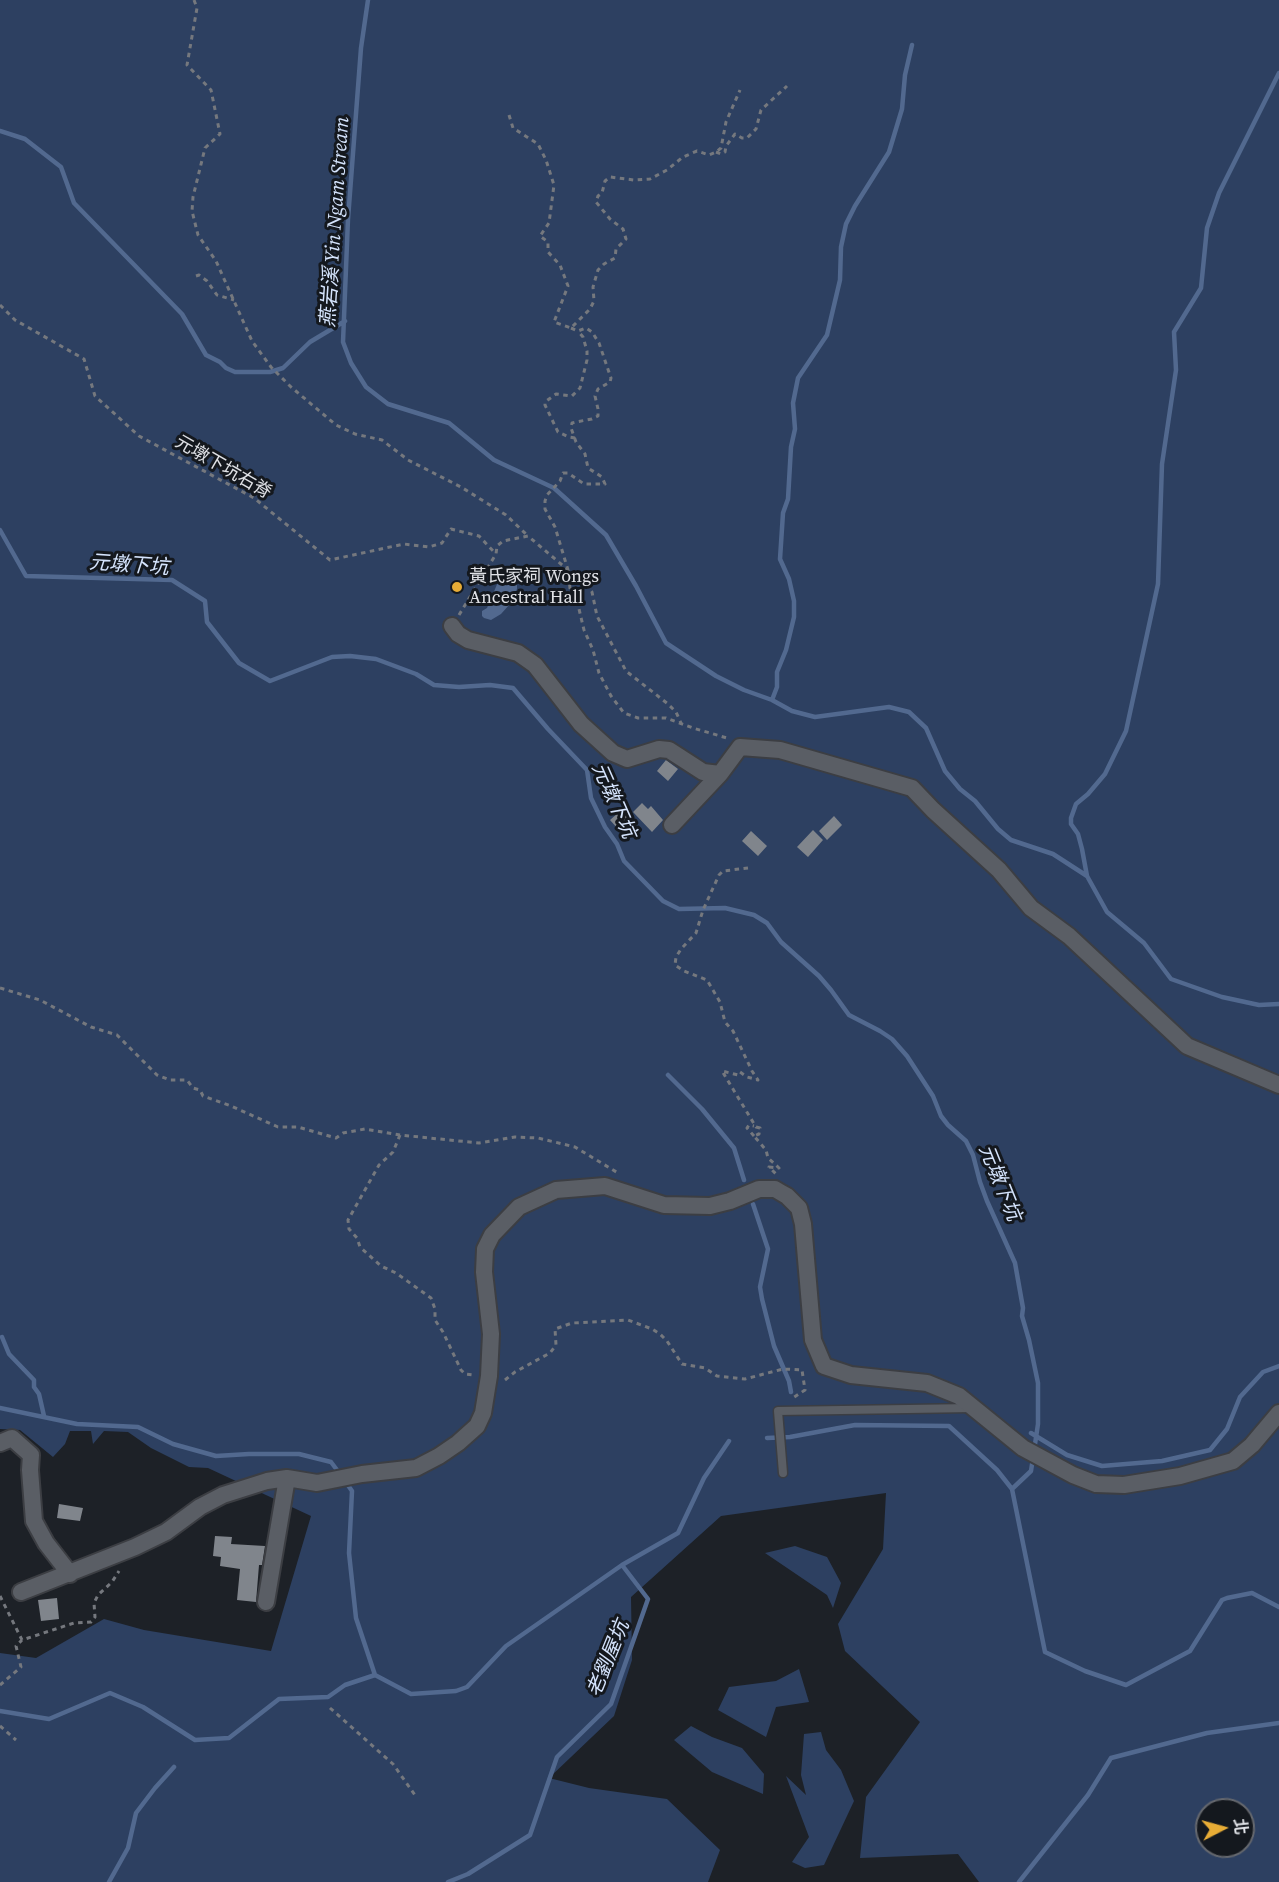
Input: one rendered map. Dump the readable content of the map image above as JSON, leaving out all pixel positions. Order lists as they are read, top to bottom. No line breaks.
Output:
{"streets":{"path":["元墩下坑右脊"]},"water":["燕岩溪 Yin Ngam Stream","元墩下坑","老劉屋坑"],"places":["黃氏家祠 Wongs Ancestral Hall"],"north":"right"}
